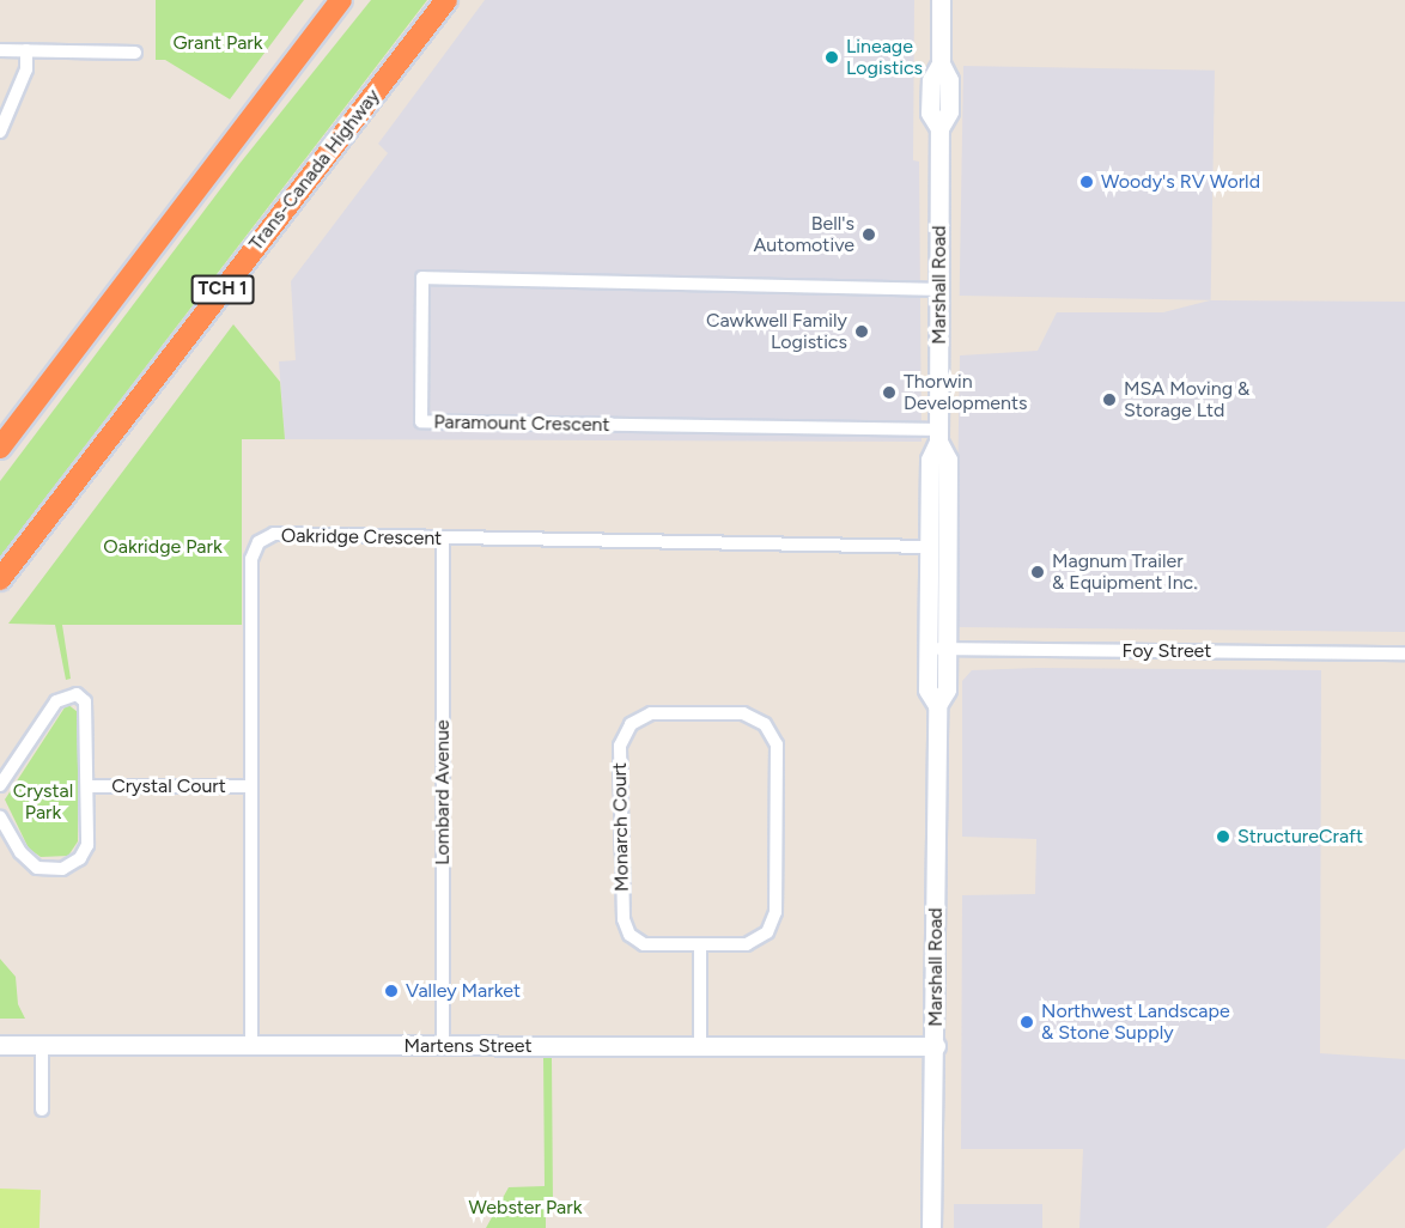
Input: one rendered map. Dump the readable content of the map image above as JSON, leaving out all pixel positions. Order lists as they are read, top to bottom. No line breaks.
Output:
{"streets":{"highway":["Trans-Canada Highway","TCH 1"],"main road":["Marshall Road","Martens Street"],"street":["Paramount Crescent","Oakridge Crescent","Foy Street","Crystal Court","Lombard Avenue","Monarch Court"]},"crossings":[["Marshall Road","Paramount Crescent"],["Marshall Road","Oakridge Crescent"],["Marshall Road","Foy Street"],["Marshall Road","Martens Street"],["Oakridge Crescent","Crystal Court"],["Oakridge Crescent","Lombard Avenue"],["Oakridge Crescent","Martens Street"],["Lombard Avenue","Martens Street"]],"parks":["Grant Park","Oakridge Park","Crystal Park","Webster Park"],"places":["Lineage Logistics","Woody's RV World","Bell's Automotive","Cawkwell Family Logistics","Thorwin Developments","MSA Moving & Storage Ltd","Magnum Trailer & Equipment Inc.","StructureCraft","Valley Market","Northwest Landscape & Stone Supply"]}
